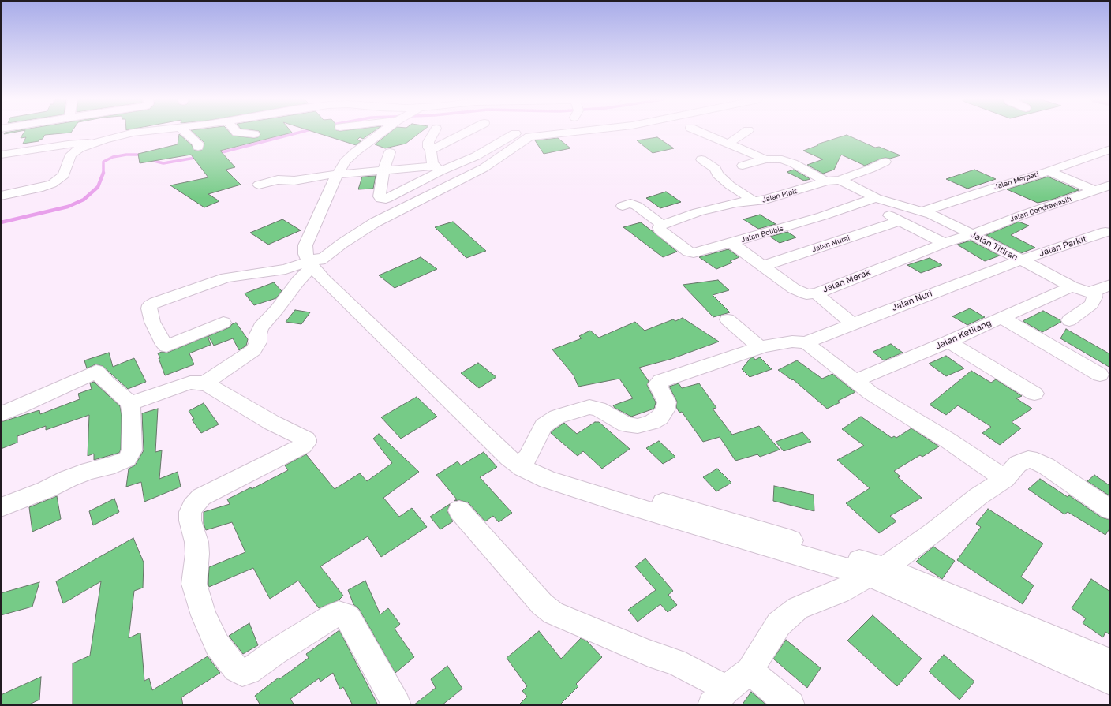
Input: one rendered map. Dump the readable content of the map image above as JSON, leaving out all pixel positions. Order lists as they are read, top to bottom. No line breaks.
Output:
{"streets":{"street":["Jalan Merpati","Jalan Pipit","Jalan Cendrawasih","Jalan Belibis","Jalan Murai","Jalan Titiran","Jalan Parkit","Jalan Merak","Jalan Nuri","Jalan Ketilang"]},"crossings":[["Jalan Merpati","Jalan Titiran"],["Jalan Pipit","Jalan Belibis"],["Jalan Cendrawasih","Jalan Titiran"],["Jalan Cendrawasih","Jalan Merak"],["Jalan Belibis","Jalan Titiran"],["Jalan Belibis","Jalan Merak"],["Jalan Murai","Jalan Merak"],["Jalan Titiran","Jalan Parkit"],["Jalan Titiran","Jalan Merak"],["Jalan Titiran","Jalan Nuri"],["Jalan Titiran","Jalan Ketilang"],["Jalan Parkit","Jalan Nuri"]]}
